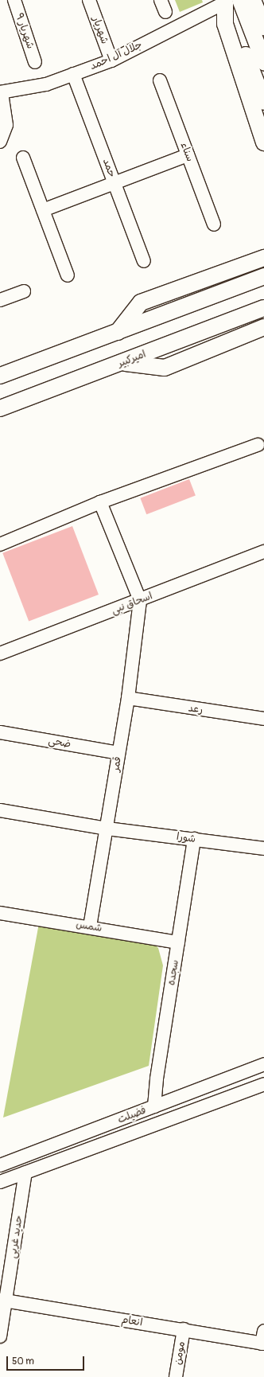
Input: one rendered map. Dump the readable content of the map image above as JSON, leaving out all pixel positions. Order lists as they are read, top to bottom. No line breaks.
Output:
{"streets":{"main road":["امیرکبیر"],"street":["شهریار","شهریار ۹","جلال آل احمد","سناء","حمد","اسحاق نبی","رعد","ضحی","قمر","شورا","شمس","سجده","فضیلت","حدید غربی","انعام","مومن"]},"crossings":[["شهریار","جلال آل احمد"],["جلال آل احمد","حمد"],["اسحاق نبی","قمر"],["رعد","قمر"],["ضحی","قمر"],["قمر","شورا"],["قمر","شمس"],["شورا","سجده"],["شمس","سجده"],["سجده","فضیلت"],["فضیلت","حدید غربی"],["حدید غربی","انعام"],["انعام","مومن"]],"scale_bar":"50 m"}
